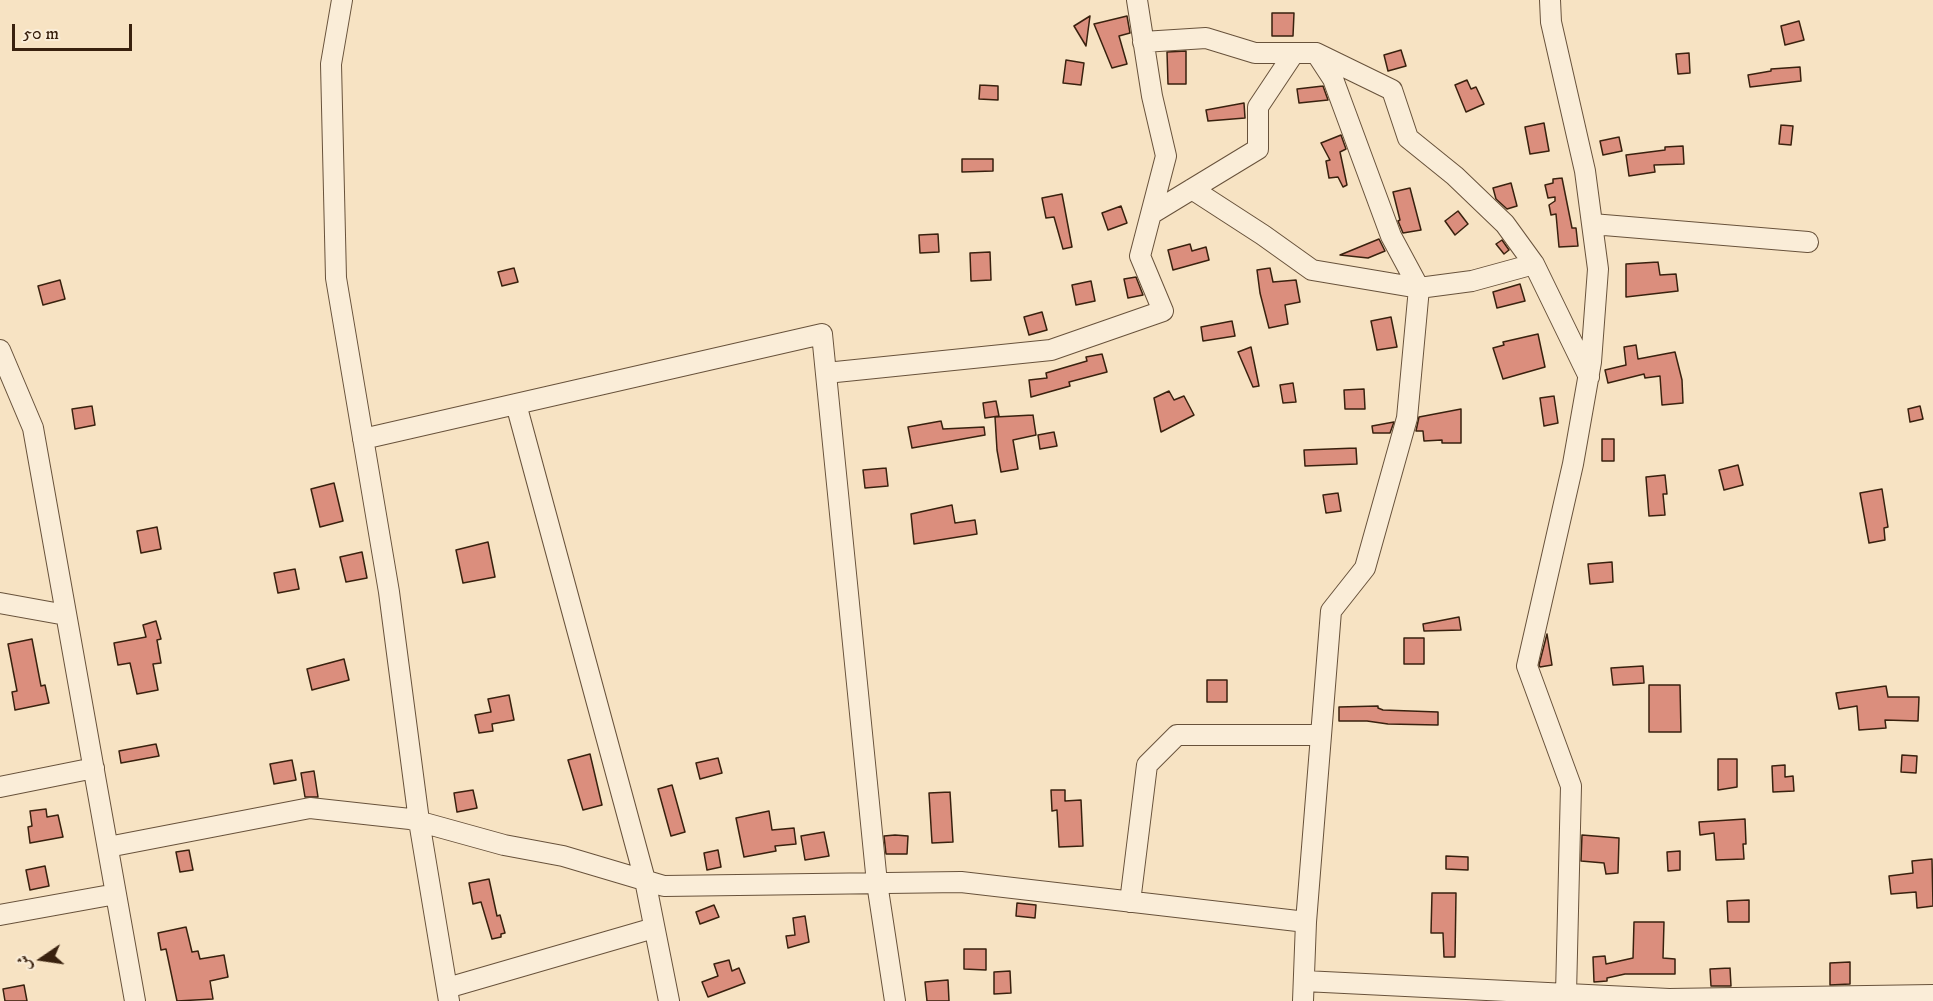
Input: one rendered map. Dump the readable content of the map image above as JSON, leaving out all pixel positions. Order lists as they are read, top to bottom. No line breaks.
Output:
{"scale_bar":"50 m","north":"left"}
